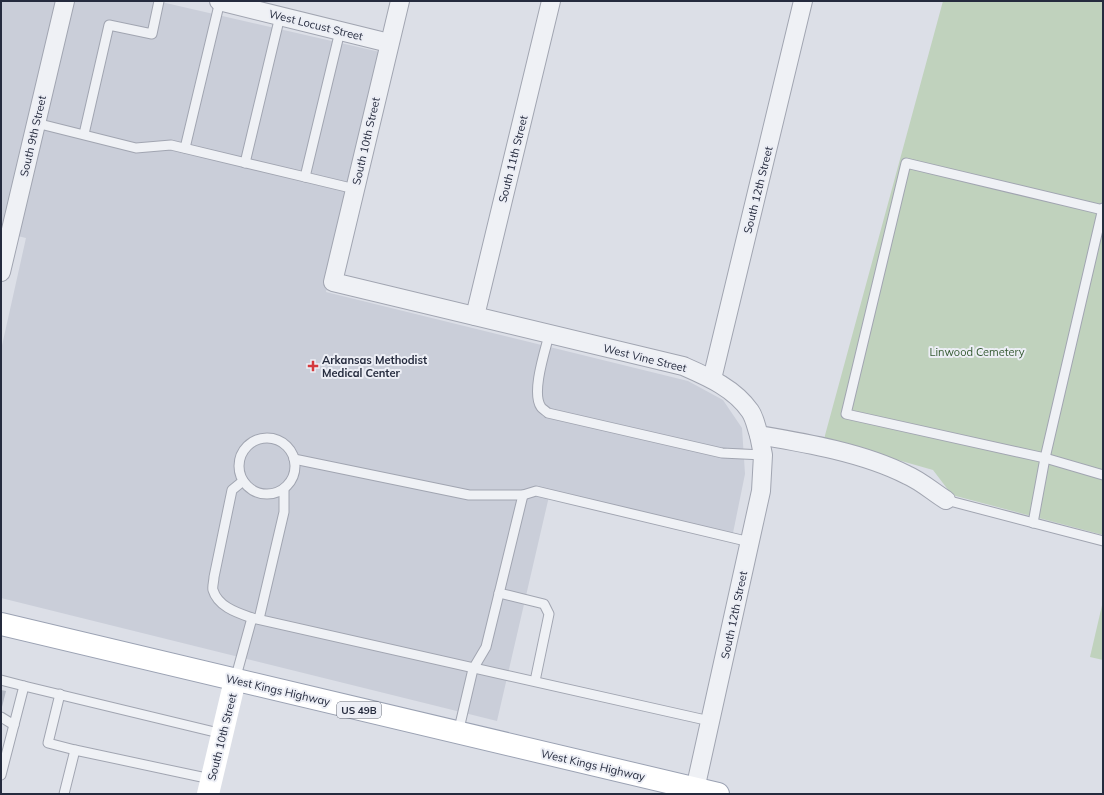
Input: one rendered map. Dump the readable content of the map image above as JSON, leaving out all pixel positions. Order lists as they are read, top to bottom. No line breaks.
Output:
{"streets":{"main road":["South 10th Street","West Kings Highway","US 49B"],"street":["West Locust Street","South 9th Street","South 11th Street","South 12th Street","West Vine Street"]},"crossings":[["West Locust Street","South 10th Street"],["South 10th Street","West Vine Street"],["South 10th Street","West Kings Highway"],["South 11th Street","West Vine Street"],["South 12th Street","West Vine Street"],["South 12th Street","West Kings Highway"]],"parks":["Linwood Cemetery"],"places":{"health":["Arkansas Methodist Medical Center"]}}
